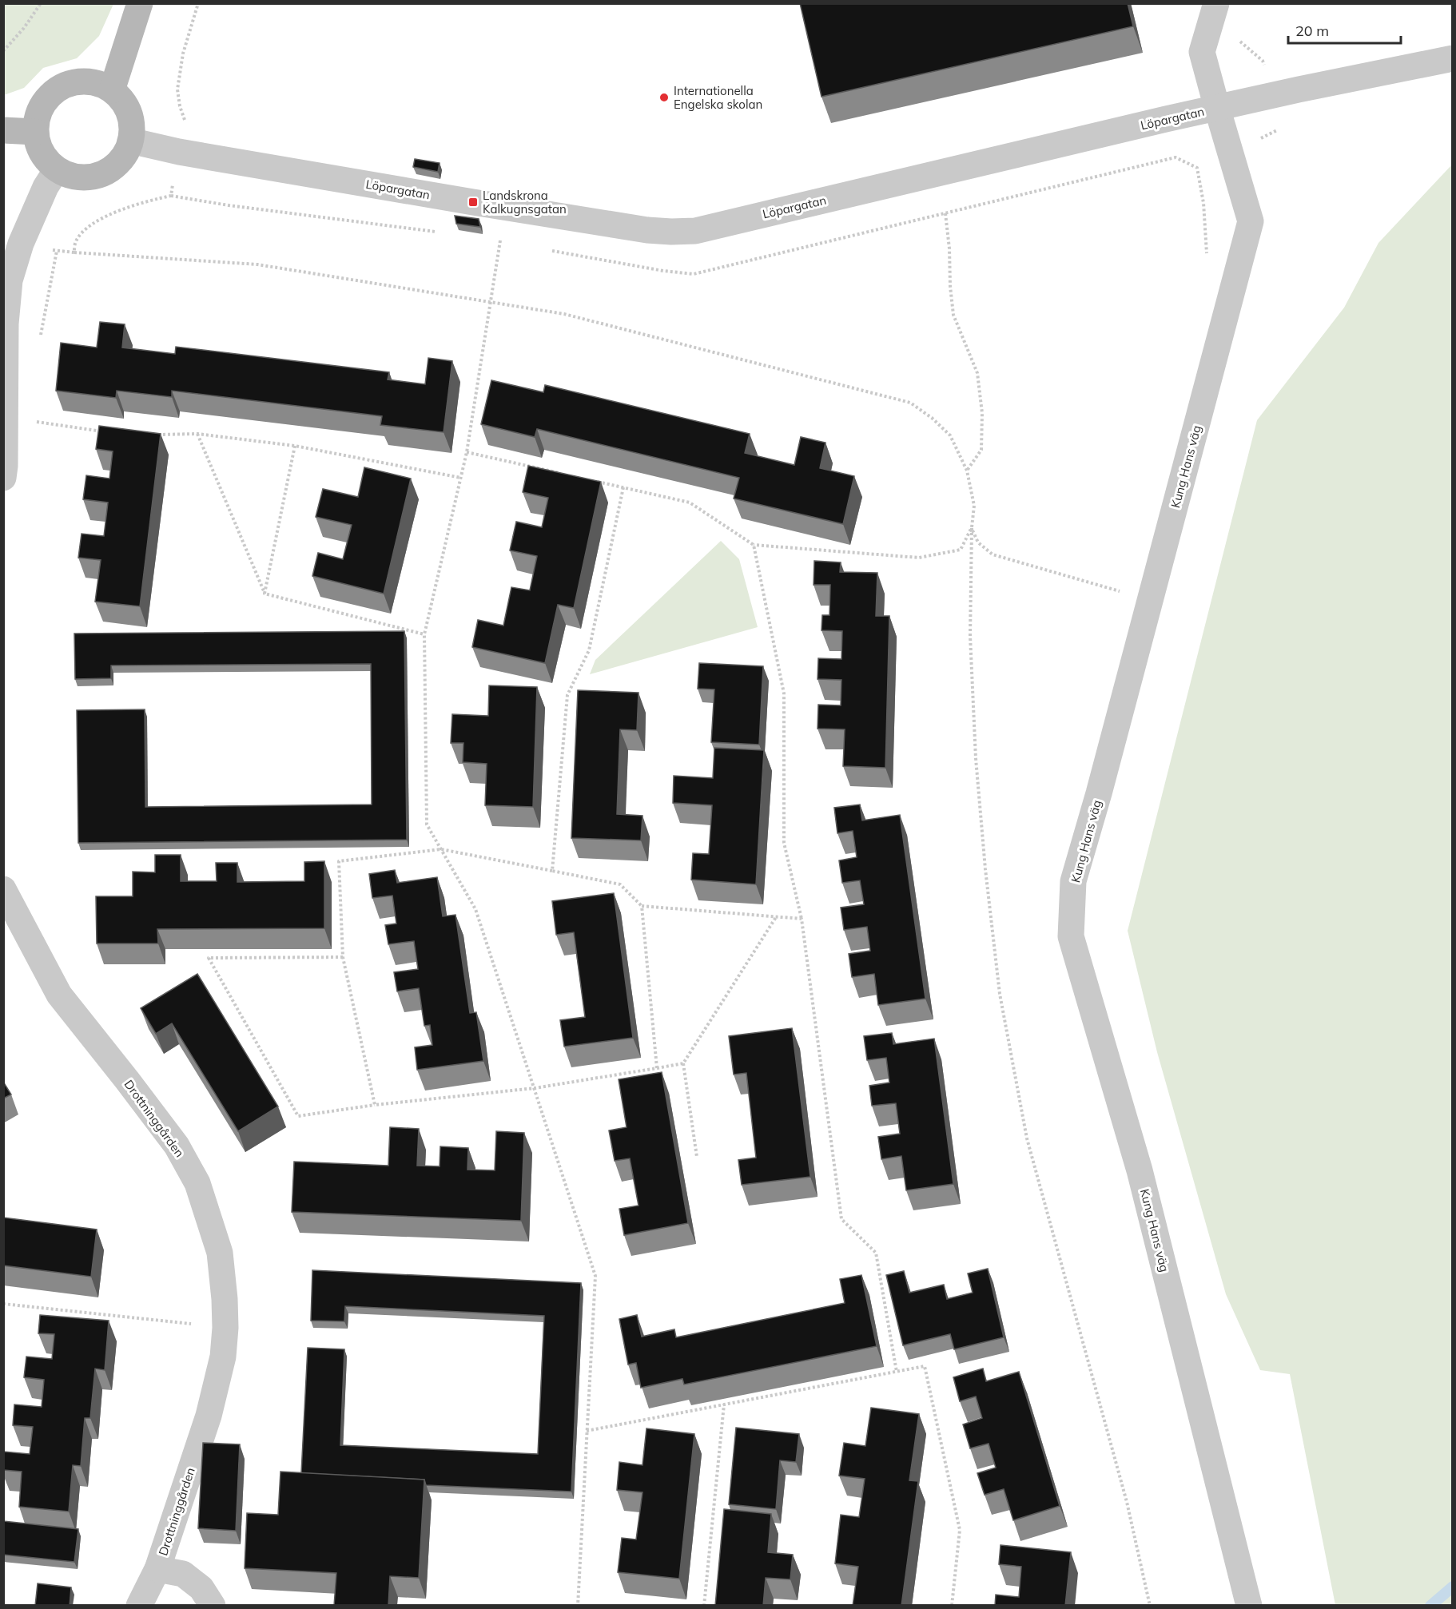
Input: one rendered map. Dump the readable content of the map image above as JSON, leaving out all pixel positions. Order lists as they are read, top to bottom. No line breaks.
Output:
{"streets":{"street":["Löpargatan","Kung Hans väg","Drottninggården"]},"crossings":[["Löpargatan","Kung Hans väg"]],"places":{"other":["Internationella Engelska skolan"],"transit":["Landskrona Kalkugnsgatan"]},"scale_bar":"20 m"}
